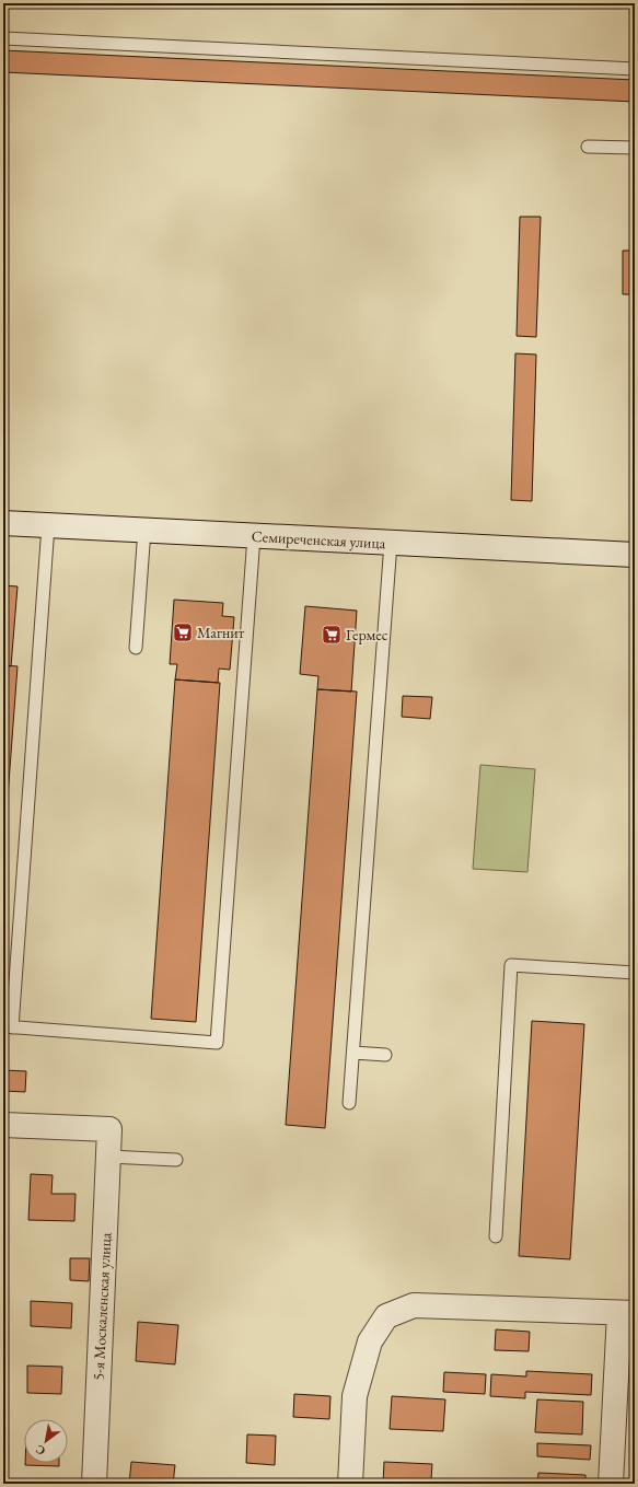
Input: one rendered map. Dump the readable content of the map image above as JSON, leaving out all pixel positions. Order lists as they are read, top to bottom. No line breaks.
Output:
{"streets":{"street":["Семиреченская улица","5-я Москаленская улица"]},"places":{"supermarket":["Магнит","Гермес"]},"north":"bottom left"}
